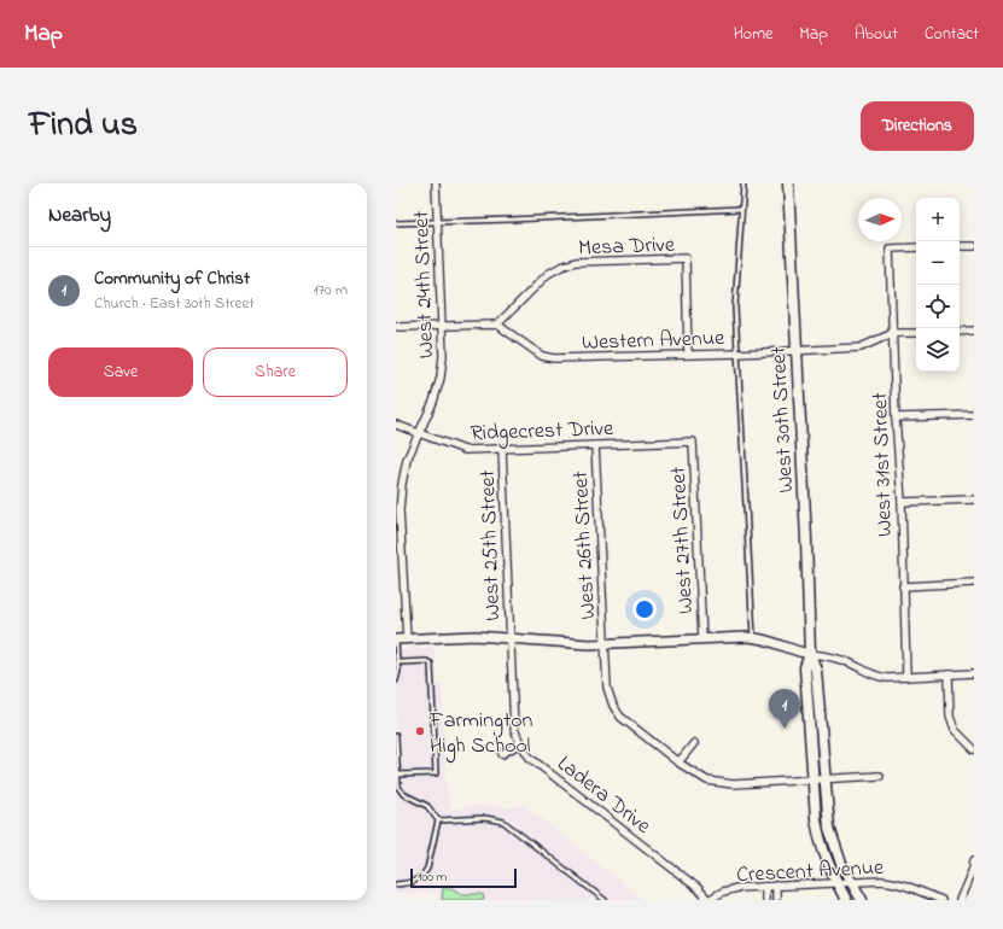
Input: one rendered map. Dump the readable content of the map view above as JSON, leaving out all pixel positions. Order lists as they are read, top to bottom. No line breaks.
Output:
{"streets":{"main road":["West 30th Street"],"street":["Mesa Drive","West 24th Street","Western Avenue","Ridgecrest Drive","West 31st Street","West 27th Street","West 25th Street","West 26th Street","Ladera Drive","Crescent Avenue"]},"crossings":[["Mesa Drive","Western Avenue"],["West 24th Street","Ridgecrest Drive"],["Western Avenue","West 30th Street"],["Western Avenue","West 31st Street"],["Ridgecrest Drive","West 27th Street"],["Ridgecrest Drive","West 25th Street"],["Ridgecrest Drive","West 26th Street"],["West 25th Street","Ladera Drive"],["Ladera Drive","Crescent Avenue"]],"places":["Farmington High School"],"scale_bar":"100 m","north":"right","page":{"header":"Map","nav":["Home","Map","About","Contact"],"title":"Find us","buttons":["Directions",["Save","Share"]],"heading":"Nearby","map_buttons":["+","−"],"list":[{"mark":"1","name":"Community of Christ","note":"Church · East 30th Street","value":"170 m"}],"pins":"1","scale":"100 m"}}
